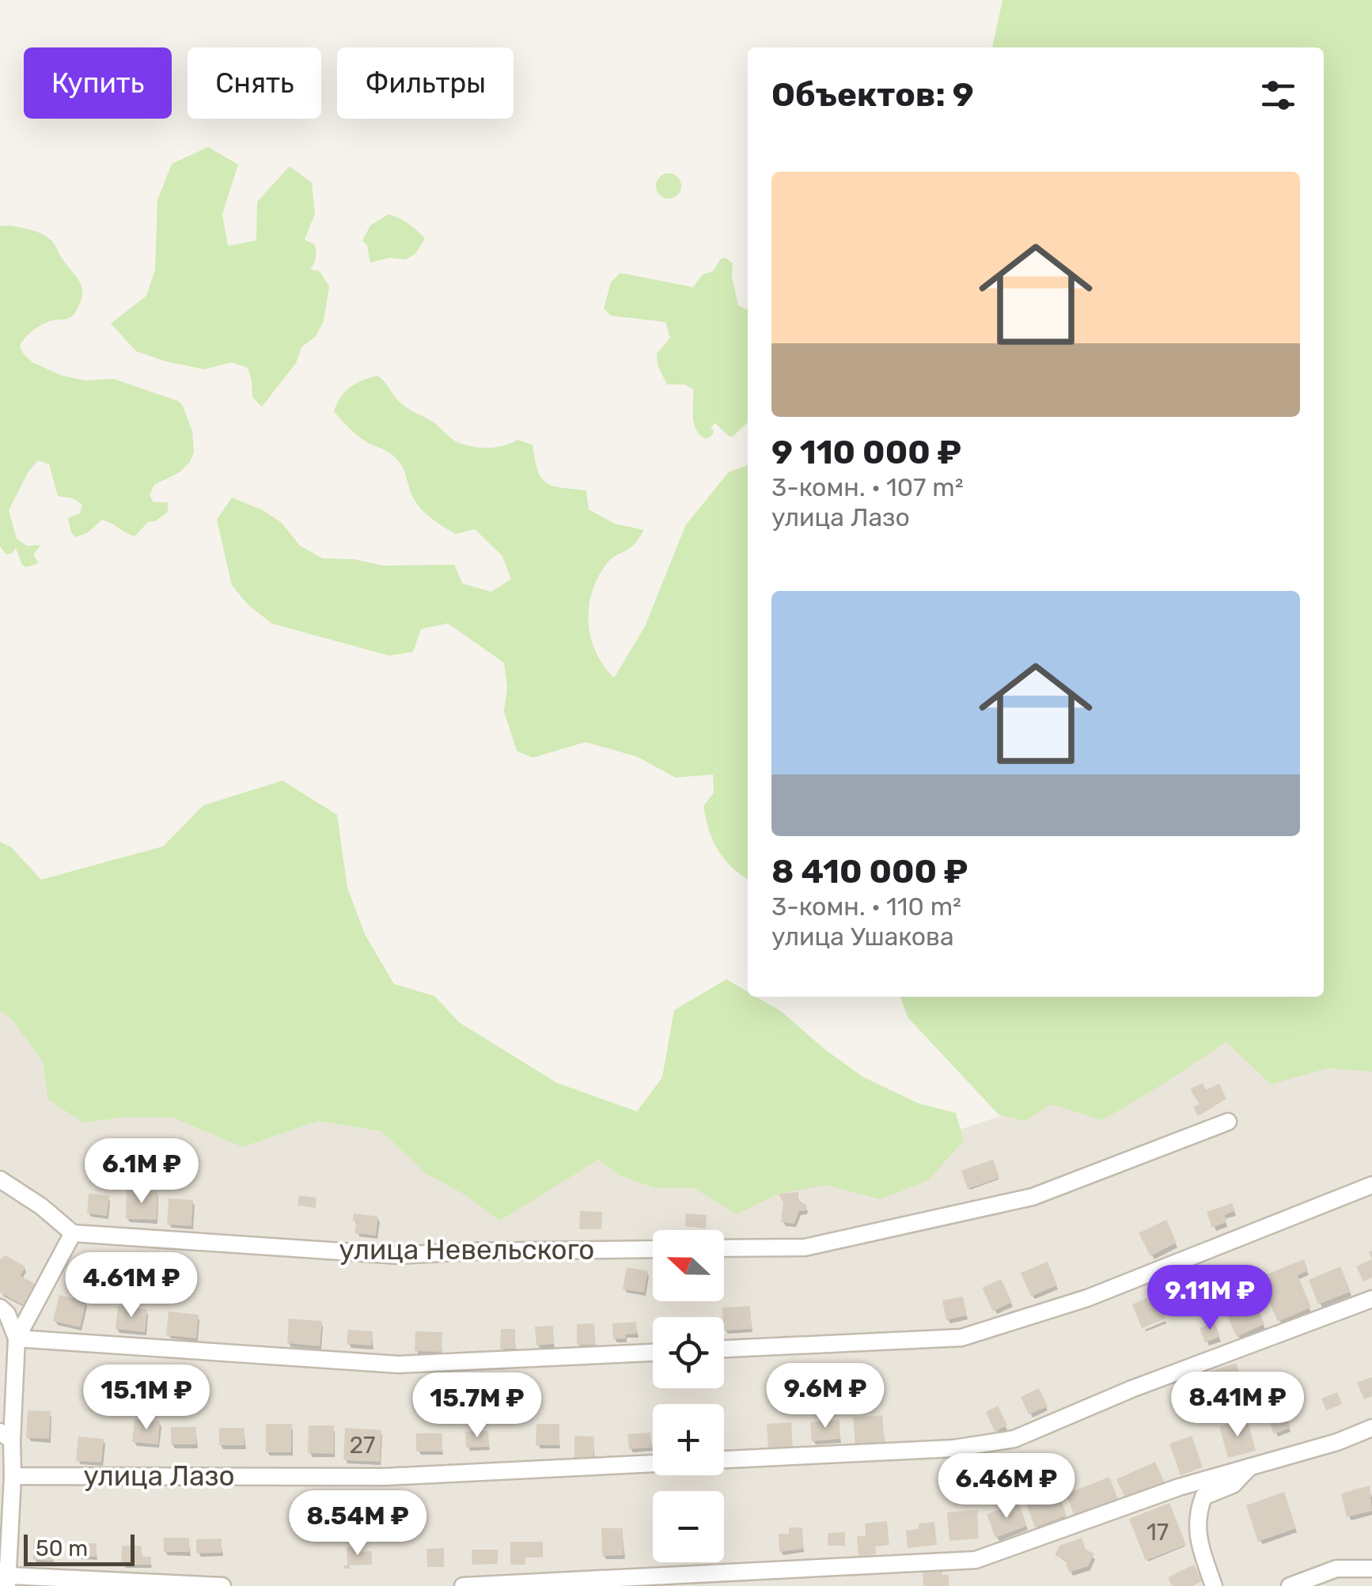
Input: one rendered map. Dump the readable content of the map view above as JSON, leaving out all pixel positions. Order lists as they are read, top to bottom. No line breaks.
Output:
{"streets":{"street":["улица Невельского","улица Лазо"]},"house_numbers":["27","17"],"scale_bar":"50 m","north":"left","page":{"chip":["Купить","Снять","Фильтры"],"heading":"Объектов: 9","list":[{"name":"9 110 000 ₽","note":"3-комн. · 107 m² · улица Лазо"},{"name":"8 410 000 ₽","note":"3-комн. · 110 m² · улица Ушакова"}],"price":["6.1M ₽","4.61M ₽","9.11M ₽","9.6M ₽","15.1M ₽","8.41M ₽","15.7M ₽","6.46M ₽","8.54M ₽"],"map_buttons":["+","−"],"scale":"50 m"}}
